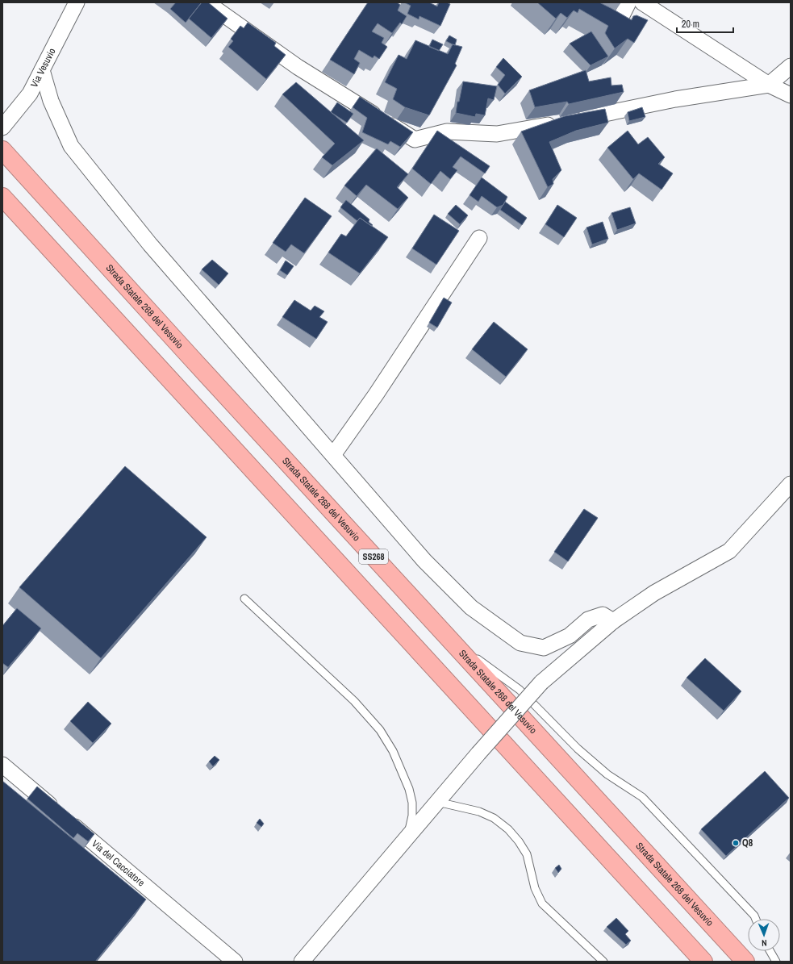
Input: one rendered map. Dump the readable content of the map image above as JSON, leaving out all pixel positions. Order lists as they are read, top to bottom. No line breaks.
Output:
{"streets":{"highway":["Strada Statale 268 del Vesuvio","SS268"],"street":["Via Vesuvio","Via del Cacciatore"]},"places":["Q8"],"scale_bar":"20 m","north":"bottom"}
